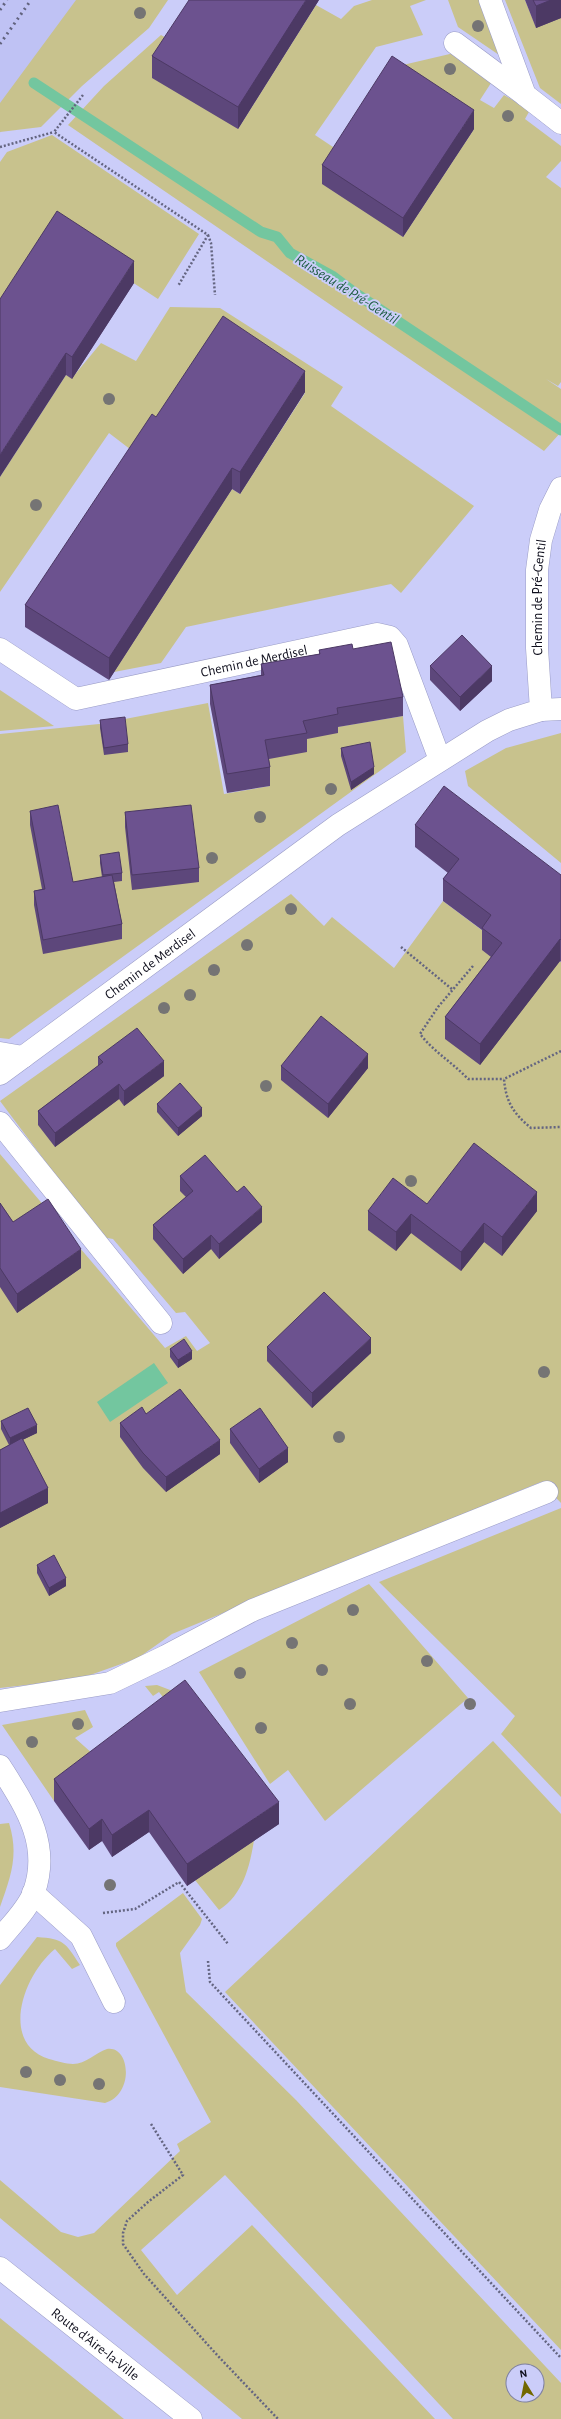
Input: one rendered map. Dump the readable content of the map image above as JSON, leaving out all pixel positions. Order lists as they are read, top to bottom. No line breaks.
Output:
{"streets":{"street":["Chemin de Pré-Gentil","Chemin de Merdisel","Route d'Aire-la-Ville"]},"crossings":[["Chemin de Pré-Gentil","Chemin de Merdisel"]],"water":["Ruisseau de Pré-Gentil"],"north":"top"}
